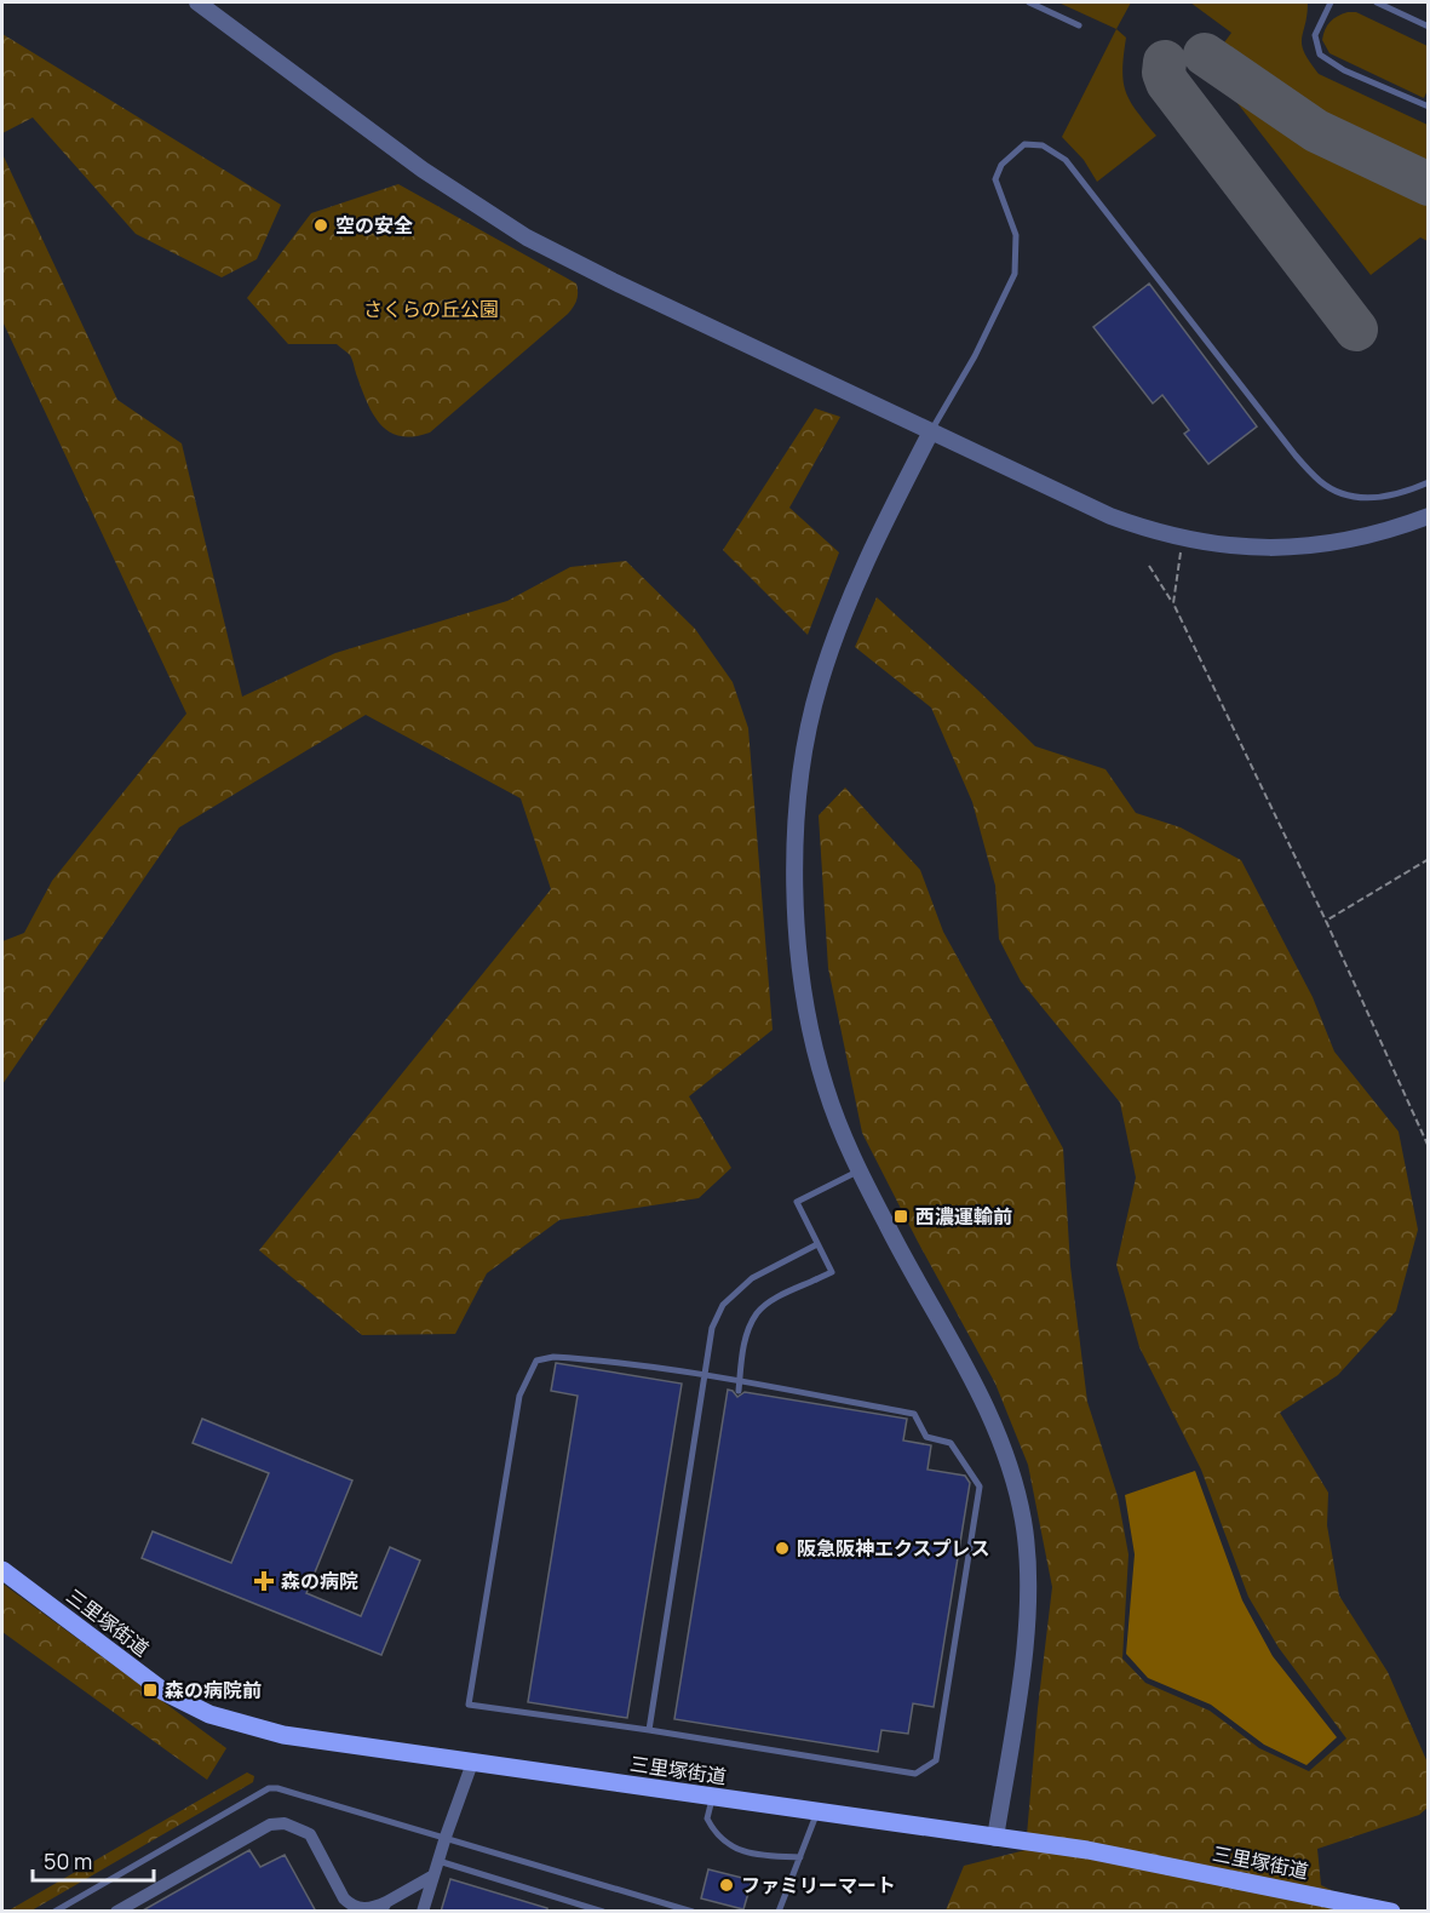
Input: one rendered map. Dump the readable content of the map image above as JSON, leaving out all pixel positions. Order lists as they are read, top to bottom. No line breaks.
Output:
{"streets":{"main road":["三里塚街道"]},"parks":["さくらの丘公園"],"places":{"other":["空の安全","阪急阪神エクスプレス","ファミリーマート"],"transit":["西濃運輸前","森の病院前"],"health":["森の病院"]},"scale_bar":"50 m"}
